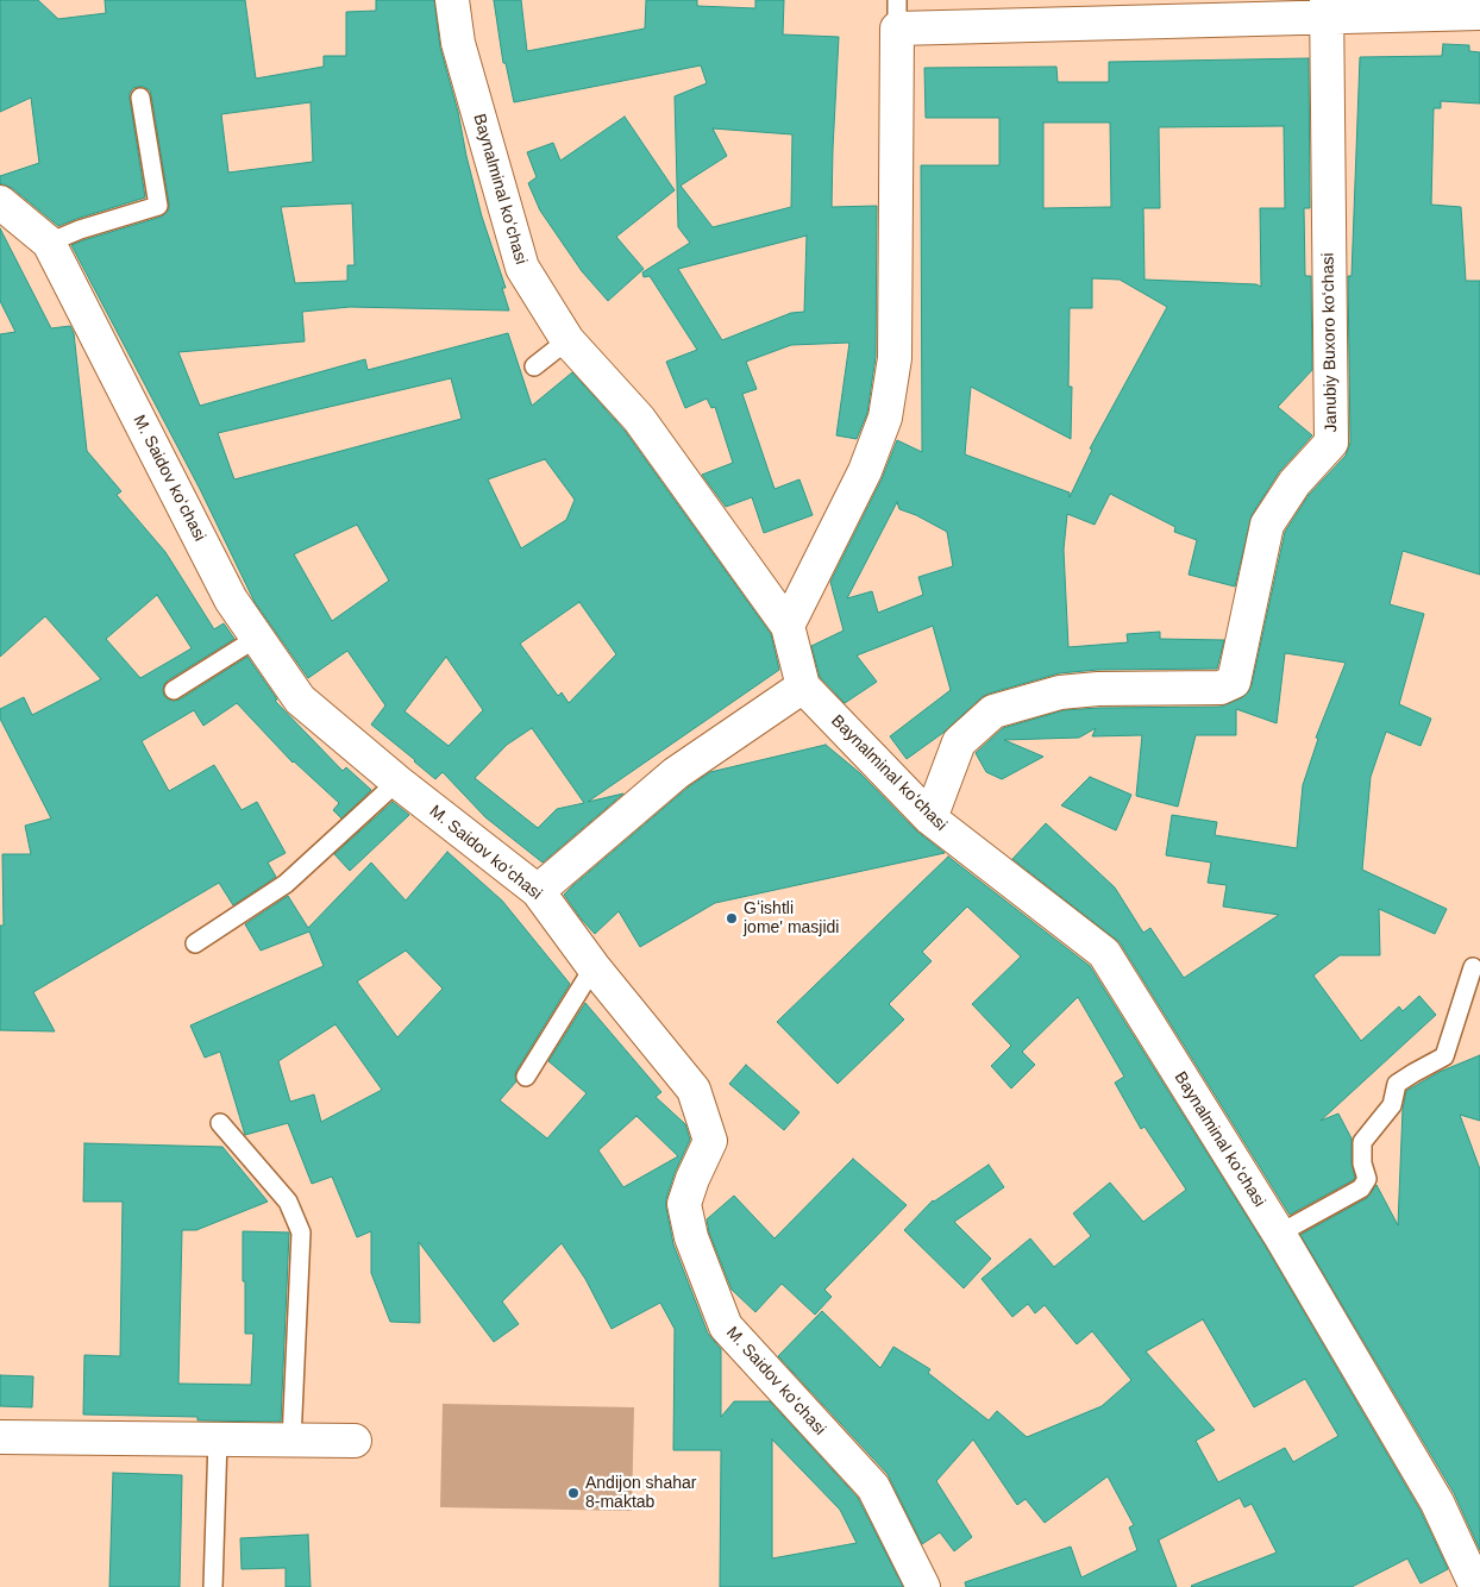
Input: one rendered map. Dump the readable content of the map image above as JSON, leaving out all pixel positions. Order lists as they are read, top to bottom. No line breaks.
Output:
{"streets":{"street":["Baynalminal koʻchasi","Janubiy Buxoro koʻchasi","M. Saidov koʻchasi"]},"crossings":[["Baynalminal koʻchasi","Janubiy Buxoro koʻchasi"]],"places":["Gʻishtli jome' masjidi","Andijon shahar 8-maktab"]}
